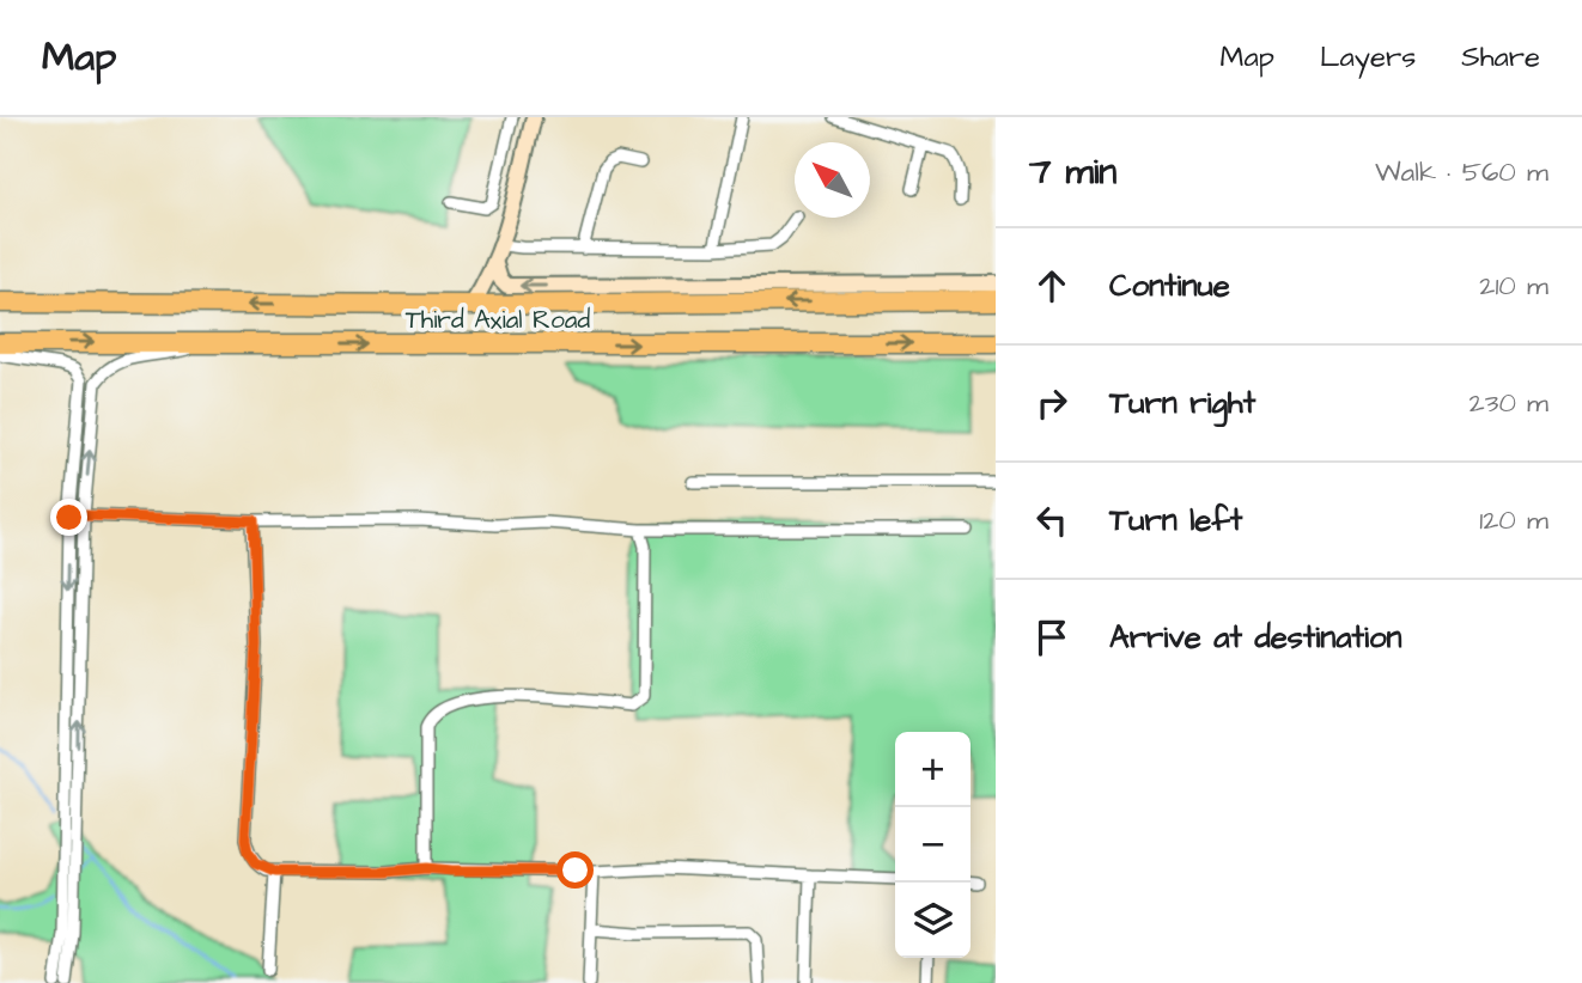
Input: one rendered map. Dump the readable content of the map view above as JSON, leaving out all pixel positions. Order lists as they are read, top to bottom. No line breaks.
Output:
{"streets":{"highway":["Third Axial Road"]},"north":"top left","page":{"header":"Map","nav":["Map","Layers","Share"],"heading":["7 min","Walk · 560 m"],"list":[["Continue","210 m"],["Turn right","230 m"],["Turn left","120 m"],"Arrive at destination"],"map_buttons":["+","−"]}}
